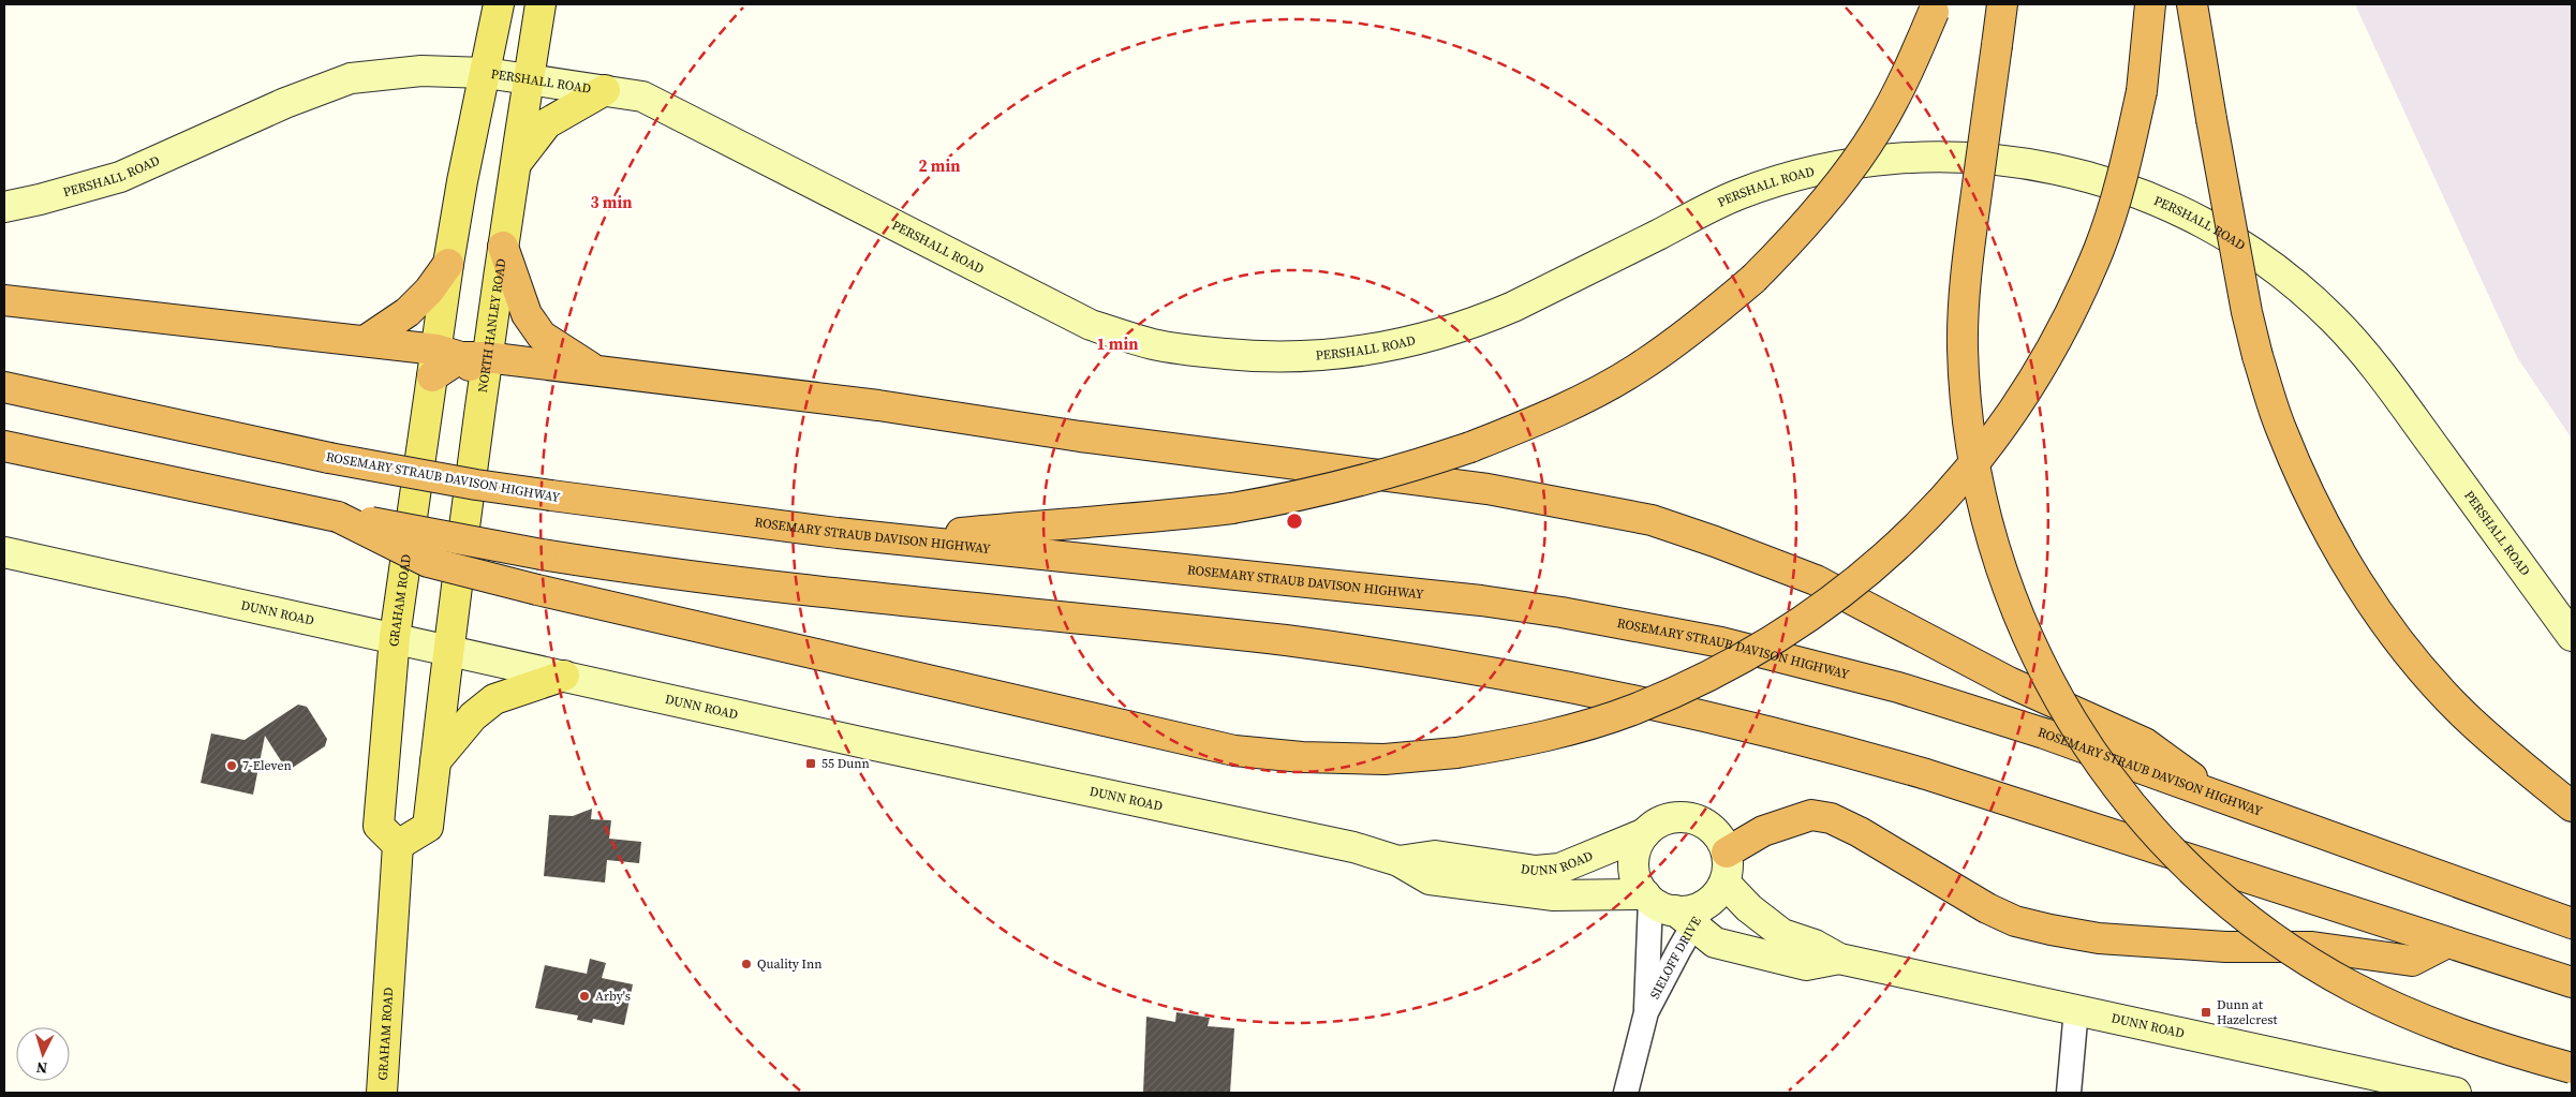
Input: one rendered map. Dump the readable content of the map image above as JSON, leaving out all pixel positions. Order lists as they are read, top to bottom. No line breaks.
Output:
{"streets":{"highway":["ROSEMARY STRAUB DAVISON HIGHWAY"],"main road":["NORTH HANLEY ROAD","GRAHAM ROAD"],"street":["PERSHALL ROAD","DUNN ROAD","SIELOFF DRIVE"]},"crossings":[["PERSHALL ROAD","NORTH HANLEY ROAD"],["NORTH HANLEY ROAD","GRAHAM ROAD"],["NORTH HANLEY ROAD","DUNN ROAD"],["GRAHAM ROAD","DUNN ROAD"],["DUNN ROAD","SIELOFF DRIVE"]],"places":{"transit":["55 Dunn","Dunn at Hazelcrest"],"other":["7-Eleven","Quality Inn","Arby's"]},"north":"bottom","rings":["2 min","3 min","1 min"]}
